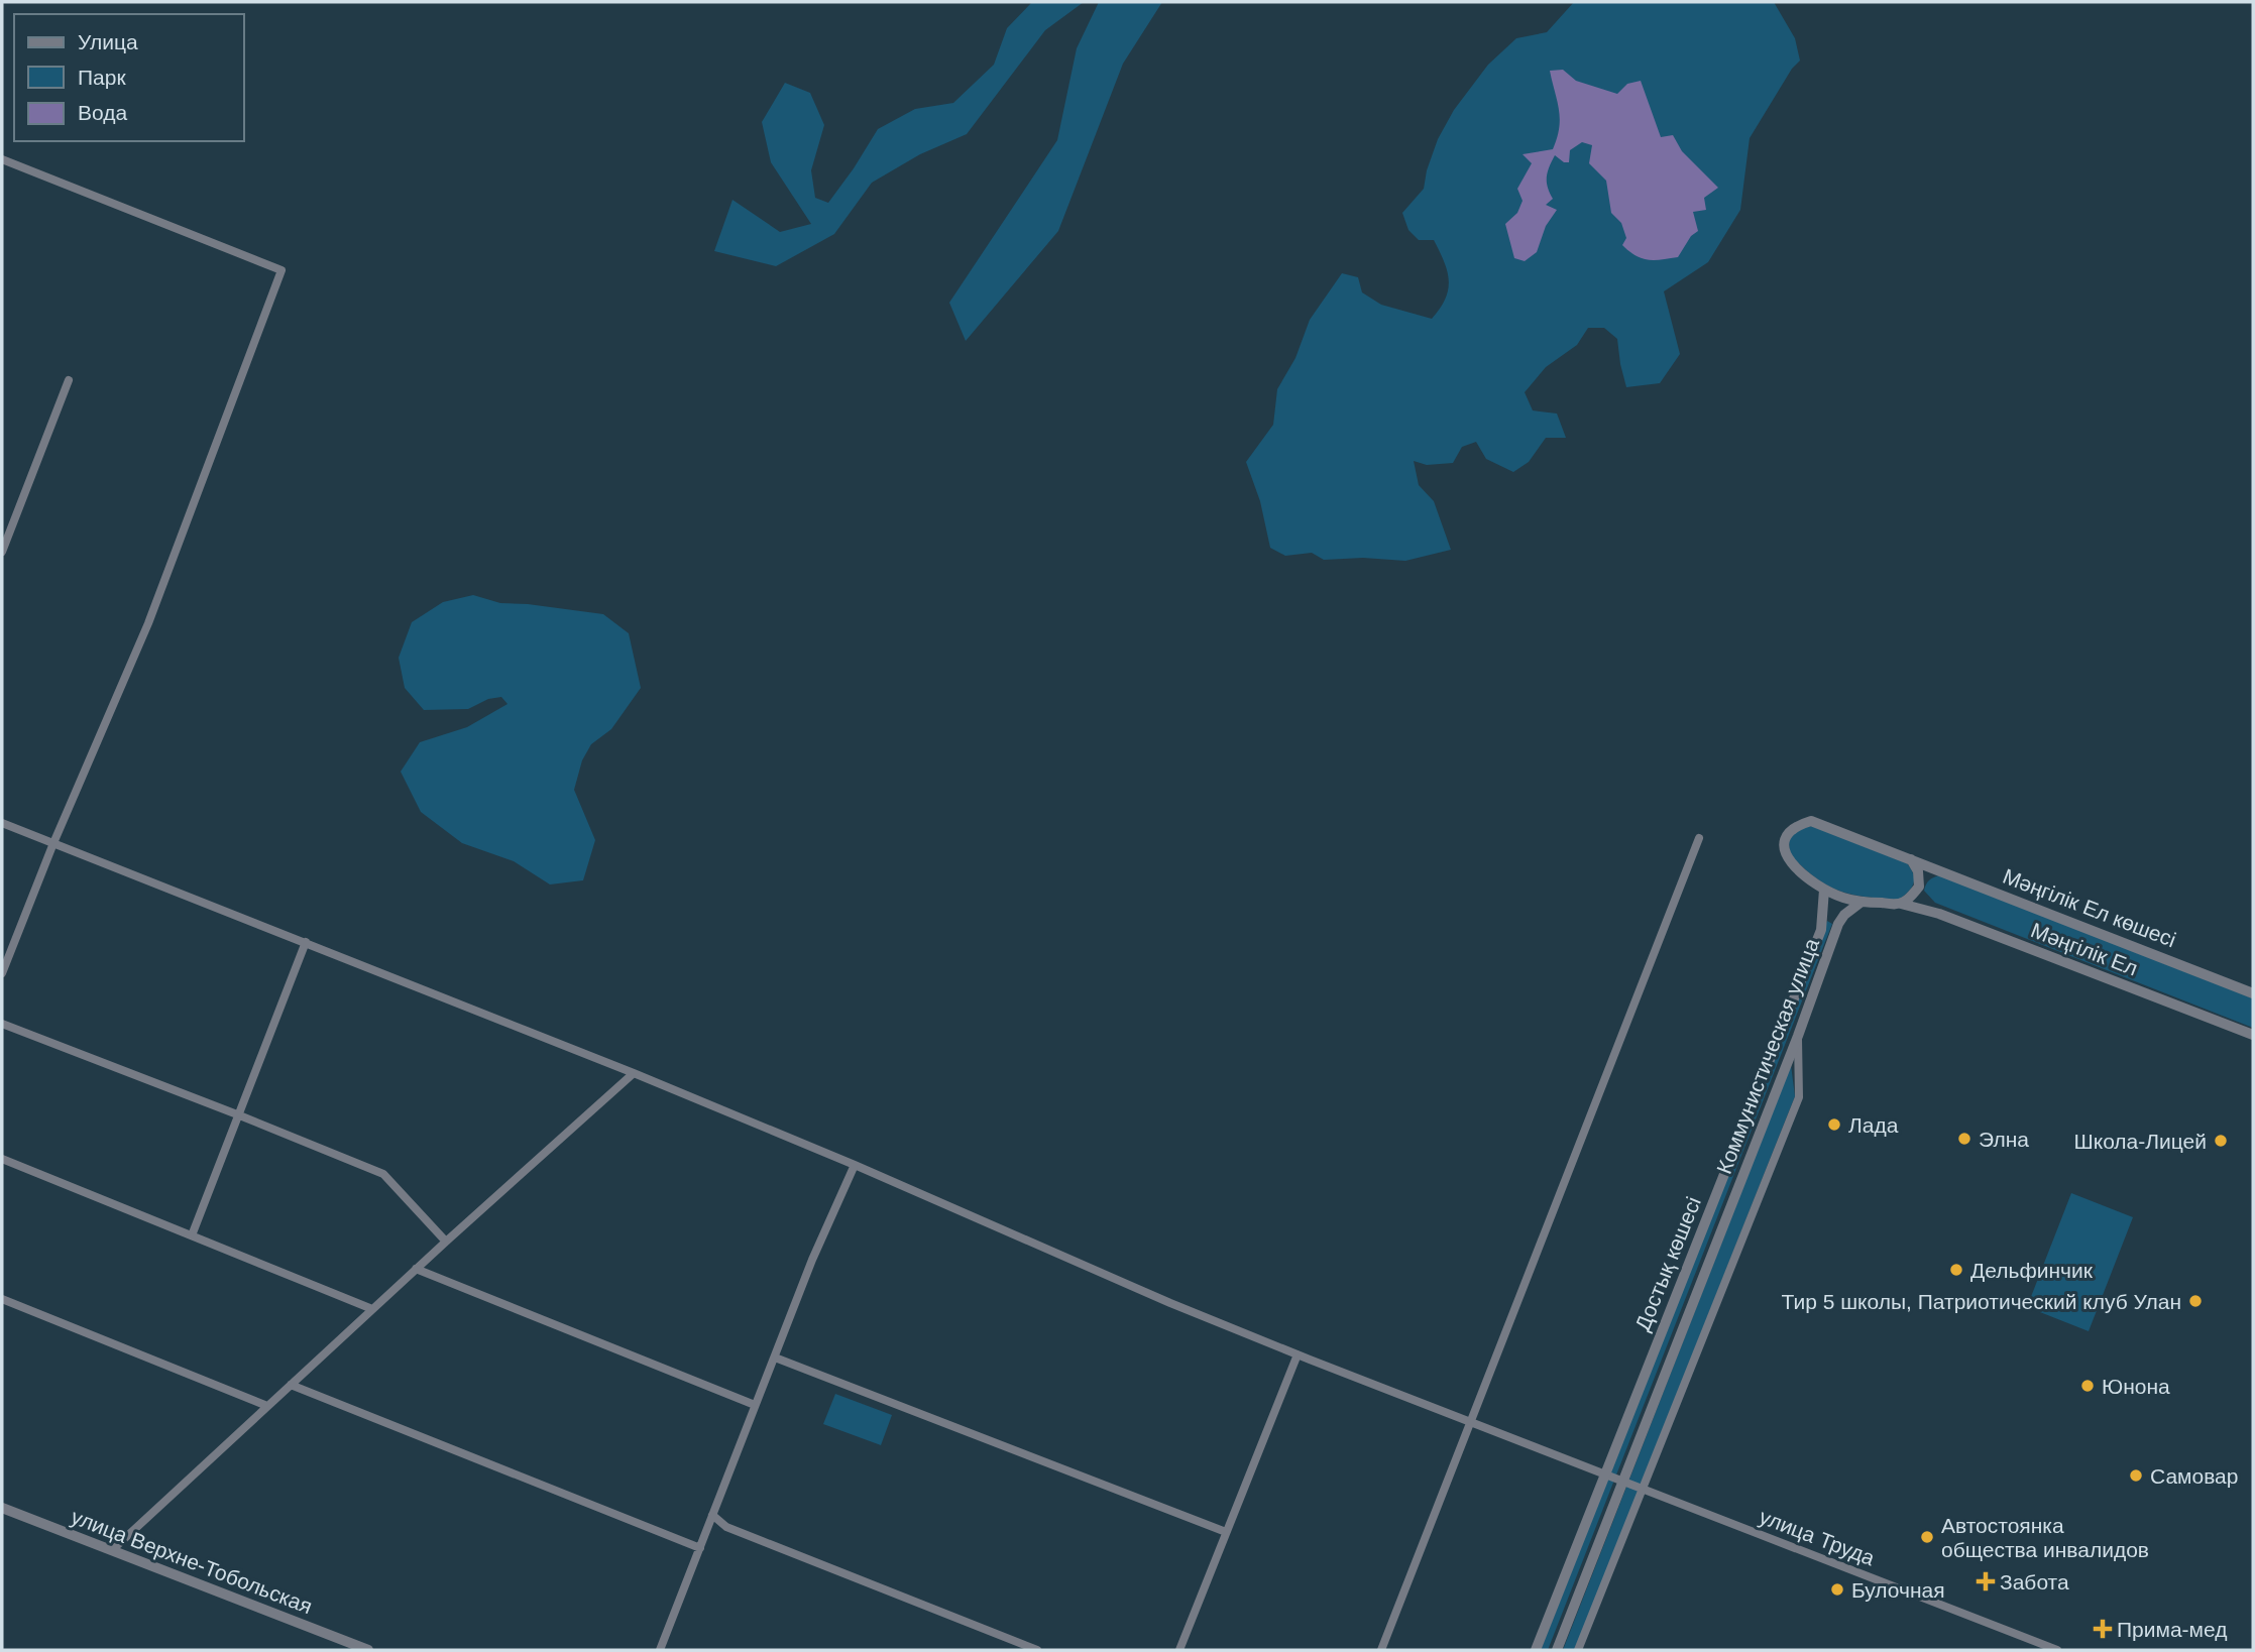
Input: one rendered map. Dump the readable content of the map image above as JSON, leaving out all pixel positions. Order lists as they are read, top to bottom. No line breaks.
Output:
{"streets":{"street":["Мәңгілік Ел көшесі","Мәңгілік Ел","Коммунистическая улица","Достық көшесі","улица Труда","улица Верхне-Тобольская"]},"crossings":[["Мәңгілік Ел көшесі","Мәңгілік Ел"],["Мәңгілік Ел көшесі","Коммунистическая улица"],["Мәңгілік Ел көшесі","Достық көшесі"],["Коммунистическая улица","улица Труда"],["Достық көшесі","улица Труда"]],"places":{"other":["Лада","Элна","Школа-Лицей","Дельфинчик","Тир 5 школы, Патриотический клуб Улан","Юнона","Самовар","Автостоянка общества инвалидов","Булочная"],"health":["Забота","Прима-мед"]},"legend":["Улица","Парк","Вода"]}
